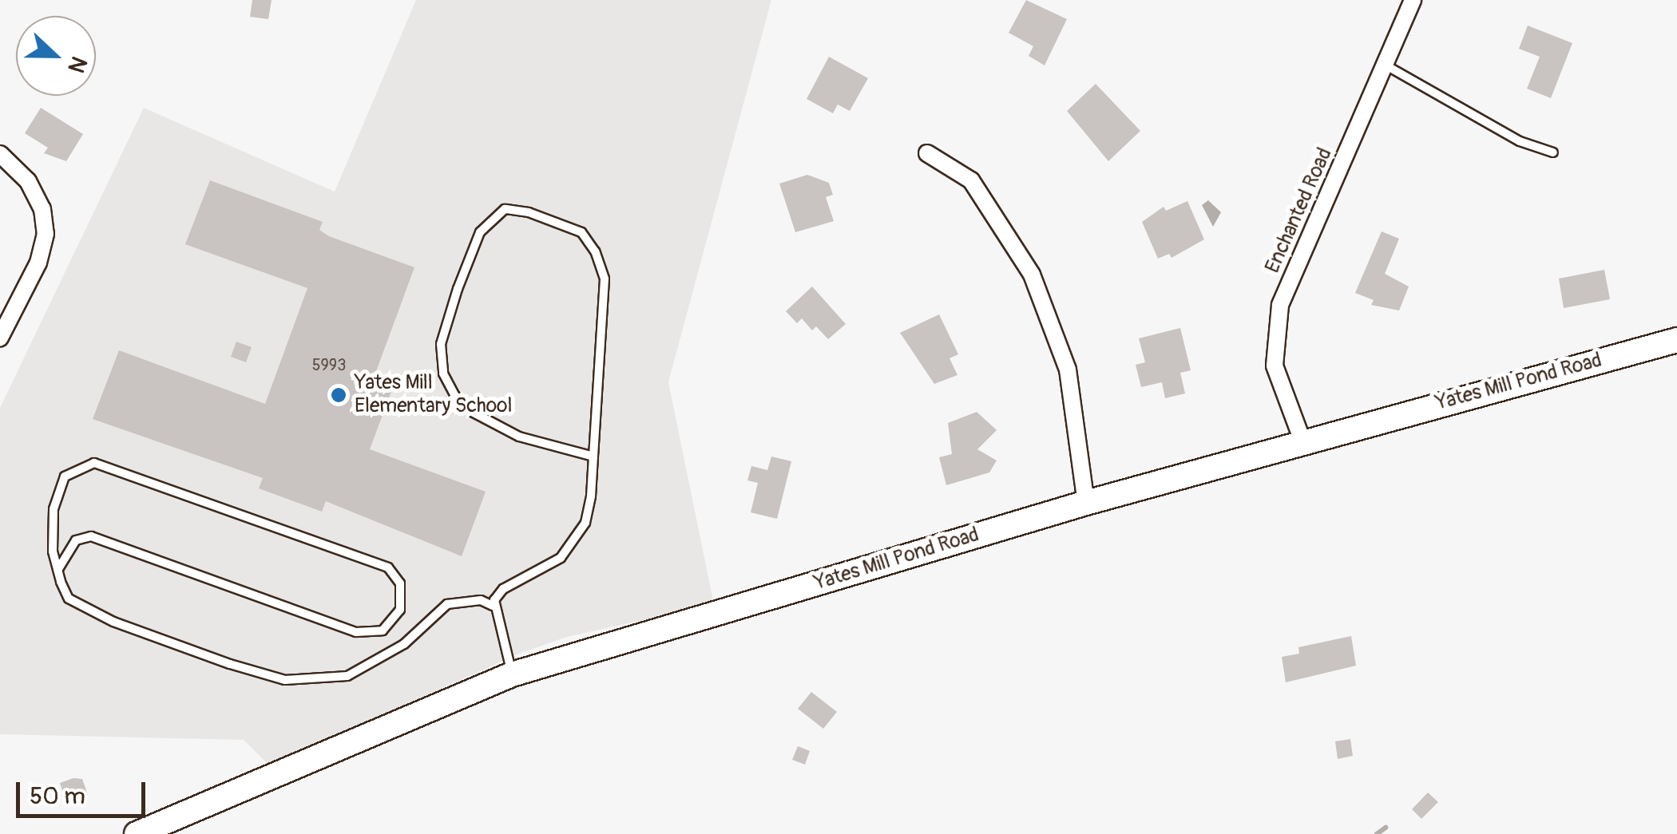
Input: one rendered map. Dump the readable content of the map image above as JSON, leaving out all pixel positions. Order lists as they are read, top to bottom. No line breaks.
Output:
{"streets":{"street":["Enchanted Road","Yates Mill Pond Road"]},"crossings":[["Enchanted Road","Yates Mill Pond Road"]],"places":["Yates Mill Elementary School"],"house_numbers":["5993"],"scale_bar":"50 m","north":"right"}
